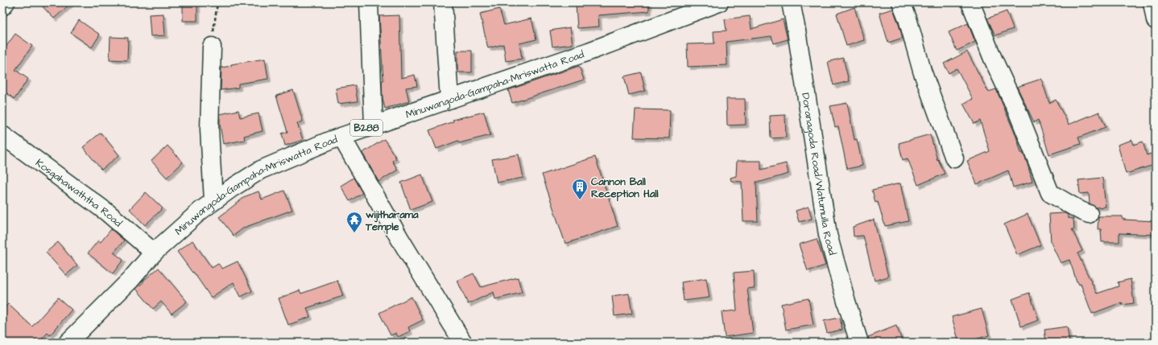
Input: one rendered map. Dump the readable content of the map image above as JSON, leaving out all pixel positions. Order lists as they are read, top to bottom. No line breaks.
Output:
{"streets":{"street":["Minuwangoda-Gampaha-Mriswatta Road","B288","Doranagoda Road/Watumulla Road","Kosgahawaththa Road"]},"crossings":[["Minuwangoda-Gampaha-Mriswatta Road","Kosgahawaththa Road"]],"places":{"building":["Cannon Ball Reception Hall"],"temple":["wijitharama Temple"]}}
